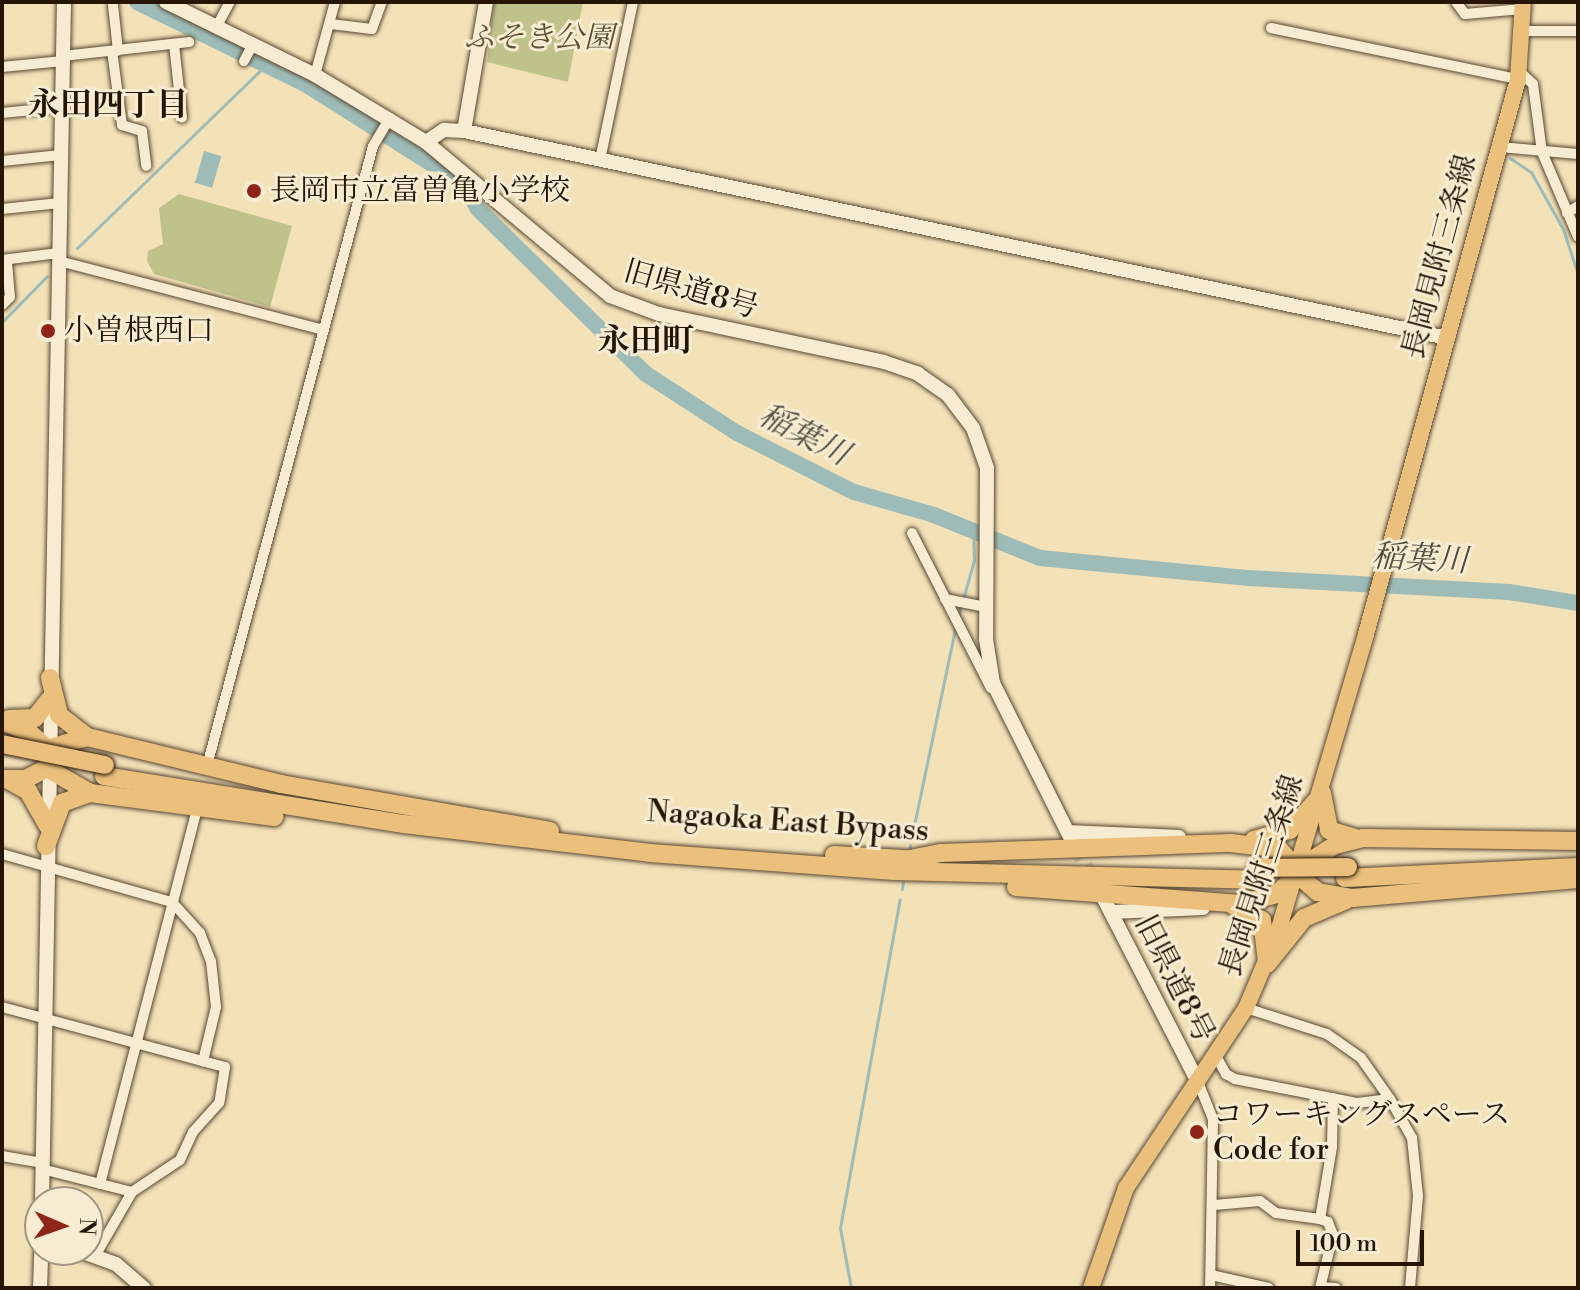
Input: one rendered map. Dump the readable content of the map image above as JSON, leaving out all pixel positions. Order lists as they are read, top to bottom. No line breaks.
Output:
{"streets":{"highway":["Nagaoka East Bypass"],"main road":["長岡見附三条線"],"street":["旧県道8号"]},"crossings":[["長岡見附三条線","旧県道8号"]],"districts":["永田四丁目","永田町"],"water":["稲葉川"],"parks":["ふそき公園"],"places":["長岡市立富曽亀小学校","小曽根西口","コワーキングスペース Code for"],"scale_bar":"100 m","north":"right"}
